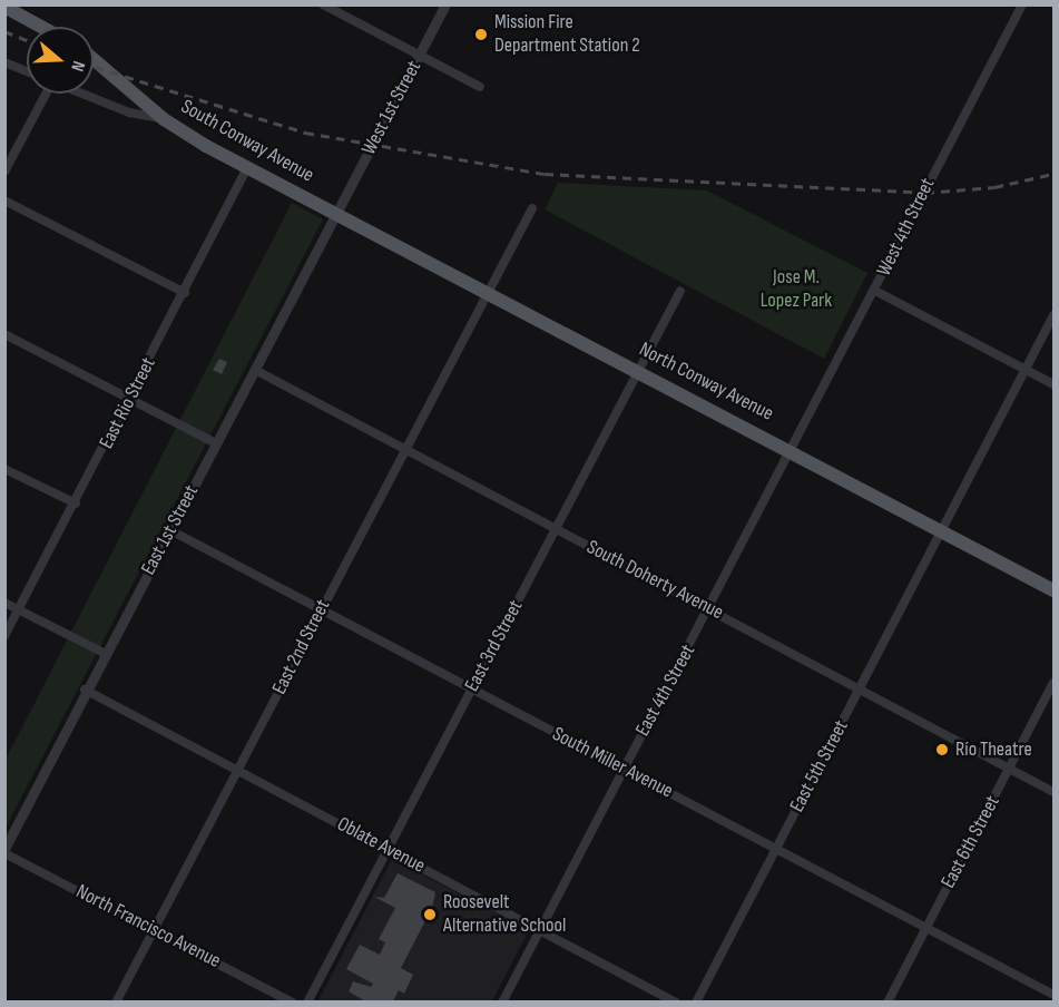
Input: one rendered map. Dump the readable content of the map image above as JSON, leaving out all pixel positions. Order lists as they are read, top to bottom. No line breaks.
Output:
{"streets":{"main road":["South Conway Avenue","North Conway Avenue"],"street":["West 1st Street","West 4th Street","East Rio Street","East 1st Street","South Doherty Avenue","East 3rd Street","East 2nd Street","East 4th Street","South Miller Avenue","East 5th Street","East 6th Street","Oblate Avenue","North Francisco Avenue"]},"crossings":[["West 1st Street","South Conway Avenue"],["West 1st Street","North Conway Avenue"],["West 1st Street","East 1st Street"],["South Conway Avenue","North Conway Avenue"],["South Conway Avenue","East Rio Street"],["South Conway Avenue","East 1st Street"],["West 4th Street","North Conway Avenue"],["West 4th Street","East 4th Street"],["North Conway Avenue","East 1st Street"],["North Conway Avenue","East 3rd Street"],["North Conway Avenue","East 2nd Street"],["North Conway Avenue","East 4th Street"],["North Conway Avenue","East 5th Street"],["East 1st Street","South Doherty Avenue"],["East 1st Street","South Miller Avenue"],["East 1st Street","Oblate Avenue"],["East 1st Street","North Francisco Avenue"],["South Doherty Avenue","East 3rd Street"],["South Doherty Avenue","East 2nd Street"],["South Doherty Avenue","East 4th Street"],["South Doherty Avenue","East 5th Street"],["South Doherty Avenue","East 6th Street"],["East 3rd Street","South Miller Avenue"],["East 3rd Street","Oblate Avenue"],["East 2nd Street","South Miller Avenue"],["East 2nd Street","Oblate Avenue"],["East 2nd Street","North Francisco Avenue"],["East 4th Street","South Miller Avenue"],["East 4th Street","Oblate Avenue"],["South Miller Avenue","East 5th Street"],["South Miller Avenue","East 6th Street"]],"parks":["Jose M. Lopez Park"],"places":["Mission Fire Department Station 2","Río Theatre","Roosevelt Alternative School"],"north":"right"}
